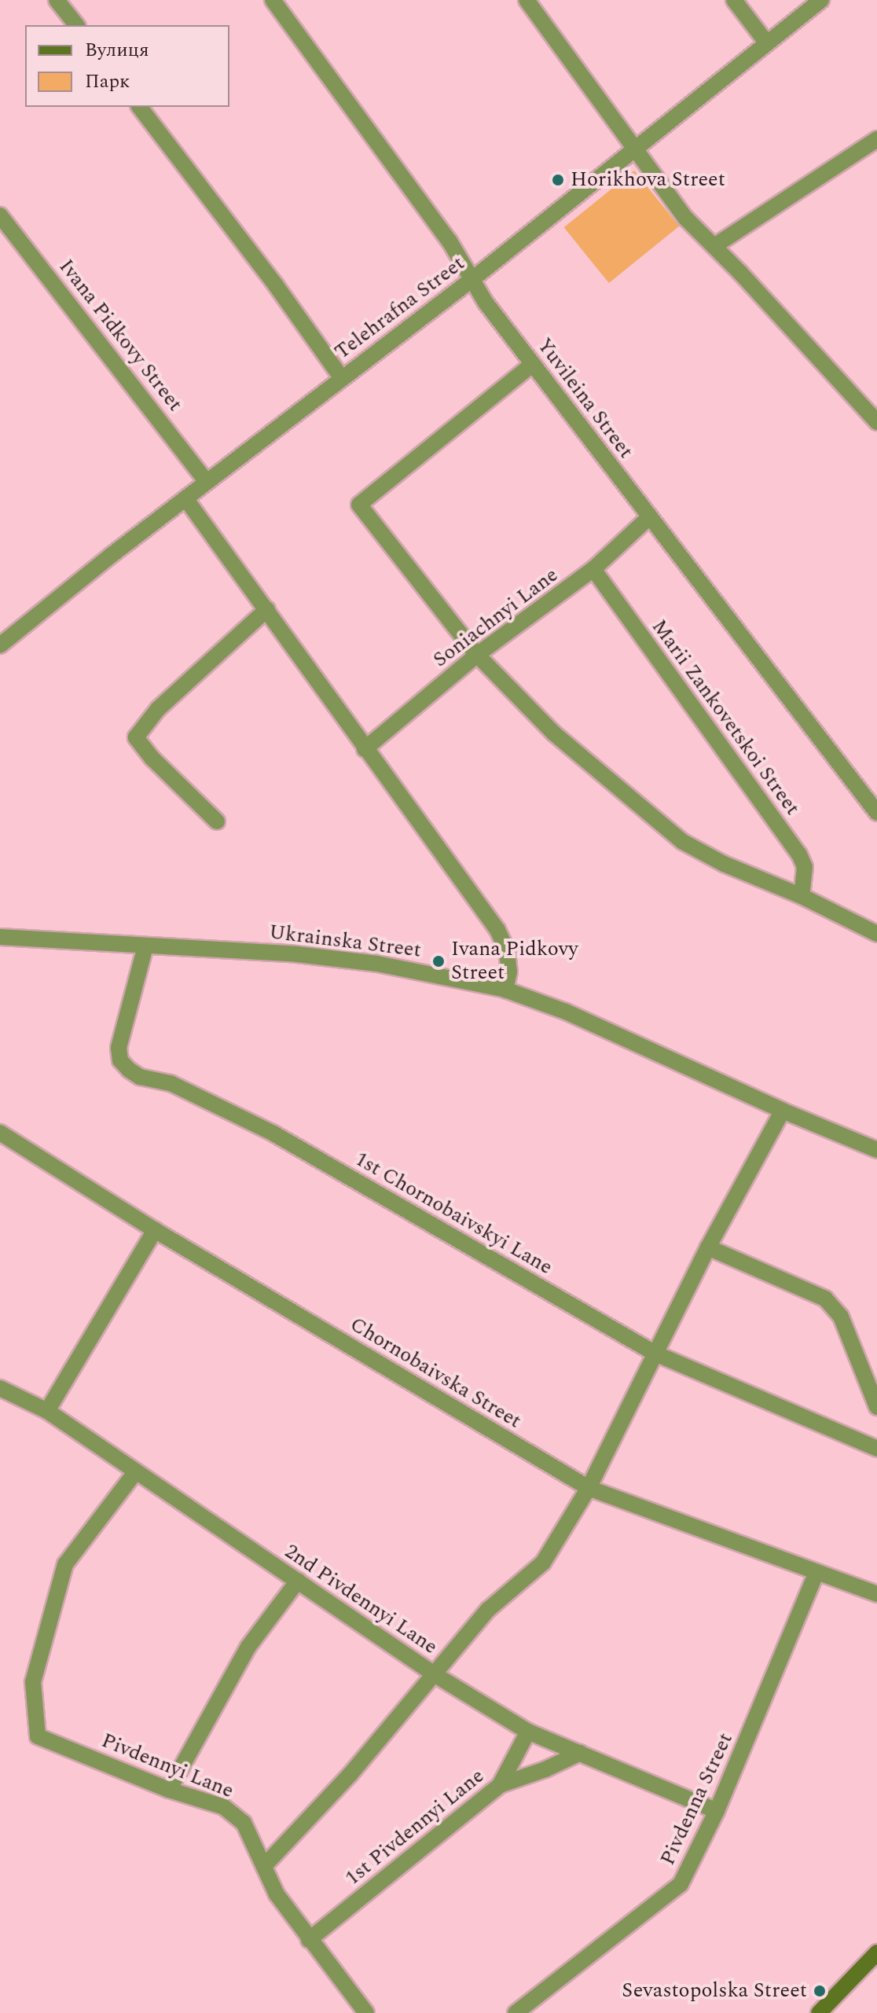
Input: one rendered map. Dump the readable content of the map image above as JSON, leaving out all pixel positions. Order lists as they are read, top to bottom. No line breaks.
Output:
{"streets":{"street":["Telehrafna Street","Ivana Pidkovy Street","Yuvileina Street","Soniachnyi Lane","Marii Zankovetskoi Street","Ukrainska Street","1st Chornobaivskyi Lane","Chornobaivska Street","2nd Pivdennyi Lane","Pivdennyi Lane","Pivdenna Street","1st Pivdennyi Lane"]},"crossings":[["Telehrafna Street","Ivana Pidkovy Street"],["Telehrafna Street","Yuvileina Street"],["Yuvileina Street","Soniachnyi Lane"],["Soniachnyi Lane","Marii Zankovetskoi Street"],["Ukrainska Street","1st Chornobaivskyi Lane"],["Chornobaivska Street","Pivdenna Street"],["2nd Pivdennyi Lane","Pivdennyi Lane"],["2nd Pivdennyi Lane","Pivdenna Street"],["2nd Pivdennyi Lane","1st Pivdennyi Lane"],["Pivdennyi Lane","1st Pivdennyi Lane"]],"places":["Horikhova Street","Ivana Pidkovy Street","Sevastopolska Street"],"legend":["Вулиця","Парк"]}
